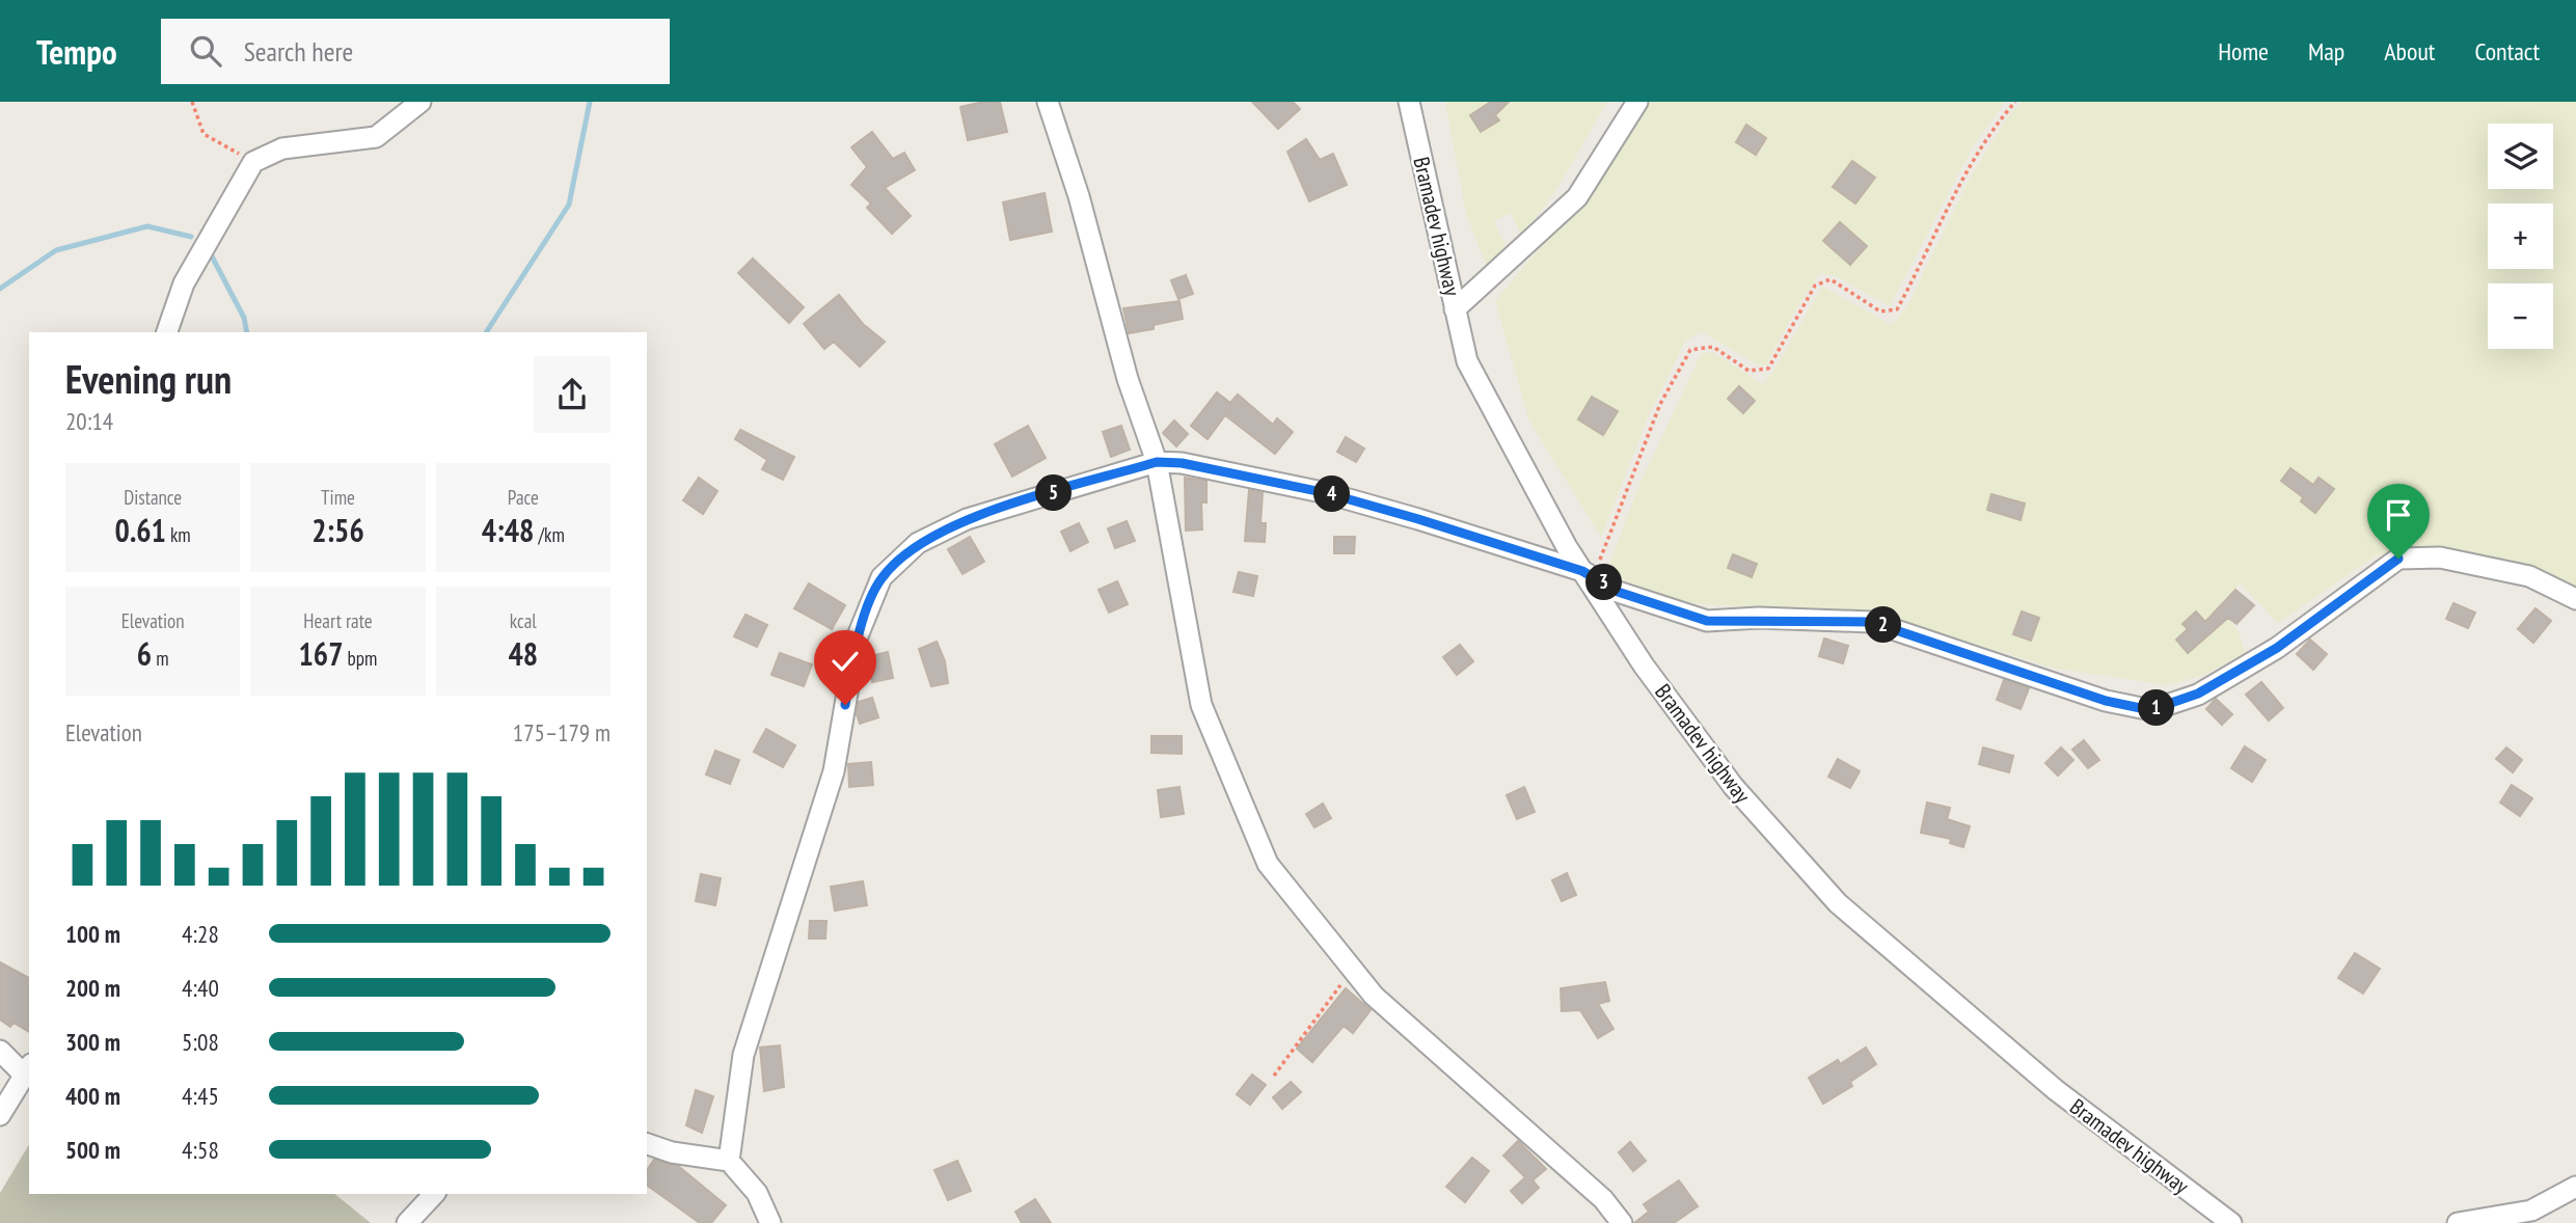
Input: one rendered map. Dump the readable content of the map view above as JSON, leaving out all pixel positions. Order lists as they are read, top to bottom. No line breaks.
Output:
{"streets":{"street":["Bramadev highway"]},"page":{"header":"Tempo","search":"Search here","nav":["Home","Map","About","Contact"],"map_buttons":["+","−"],"heading":["Evening run","20:14"],"stats":[["Distance","0.61 km"],["Time","2:56"],["Pace","4:48 /km"],["Elevation","6 m"],["Heart rate","167 bpm"],["kcal","48"]],"pins":["5","4","3","2","1"],"chart":["Elevation","175–179 m"],"list":[{"name":"100 m","note":"4:28"},{"name":"200 m","note":"4:40"},{"name":"300 m","note":"5:08"},{"name":"400 m","note":"4:45"},{"name":"500 m","note":"4:58"}]}}
